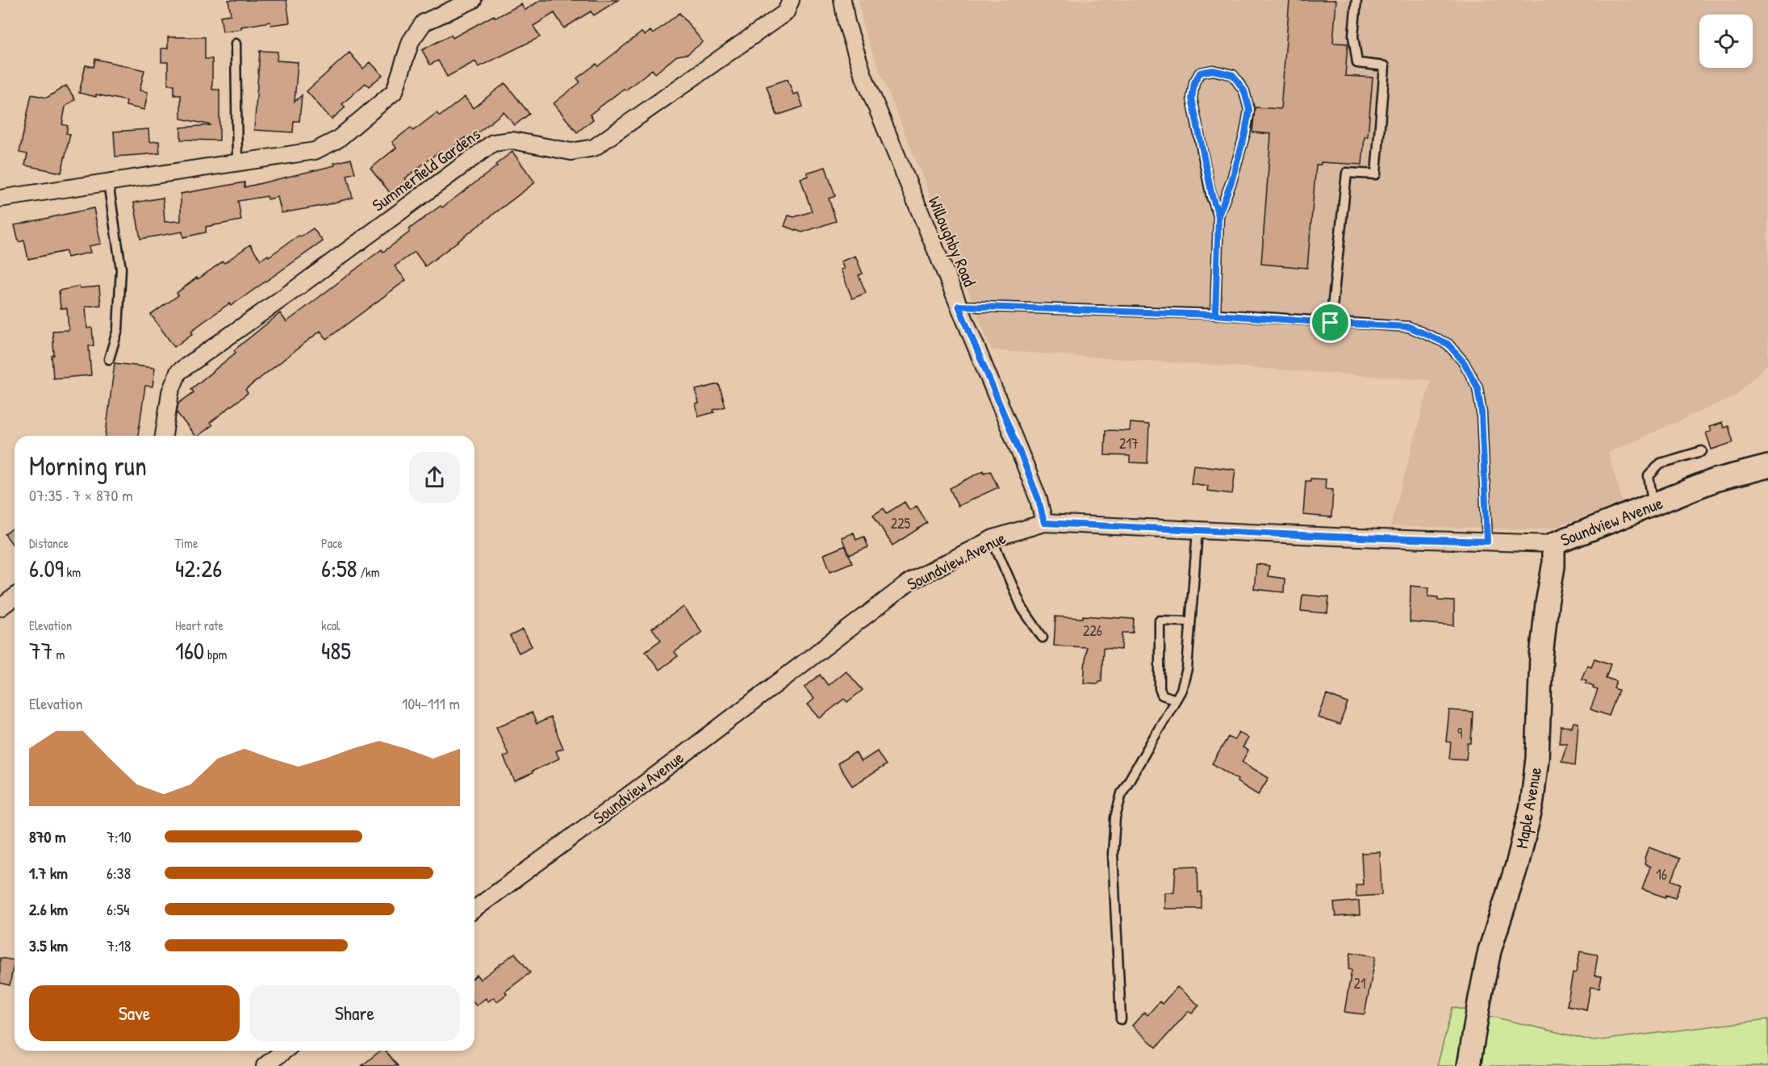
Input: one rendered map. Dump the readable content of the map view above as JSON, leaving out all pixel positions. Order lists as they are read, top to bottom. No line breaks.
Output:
{"streets":{"main road":["Soundview Avenue","Maple Avenue"],"street":["Summerfield Gardens","Willoughby Road"]},"crossings":[["Willoughby Road","Soundview Avenue"],["Soundview Avenue","Maple Avenue"]],"house_numbers":["217","225","226","9","16","21"],"page":{"heading":["Morning run","07:35 · 7 × 870 m"],"stats":[["Distance","6.09 km"],["Time","42:26"],["Pace","6:58 /km"],["Elevation","77 m"],["Heart rate","160 bpm"],["kcal","485"]],"chart":["Elevation","104–111 m"],"list":[{"name":"870 m","note":"7:10"},{"name":"1.7 km","note":"6:38"},{"name":"2.6 km","note":"6:54"},{"name":"3.5 km","note":"7:18"}],"buttons":["Save","Share"]}}
